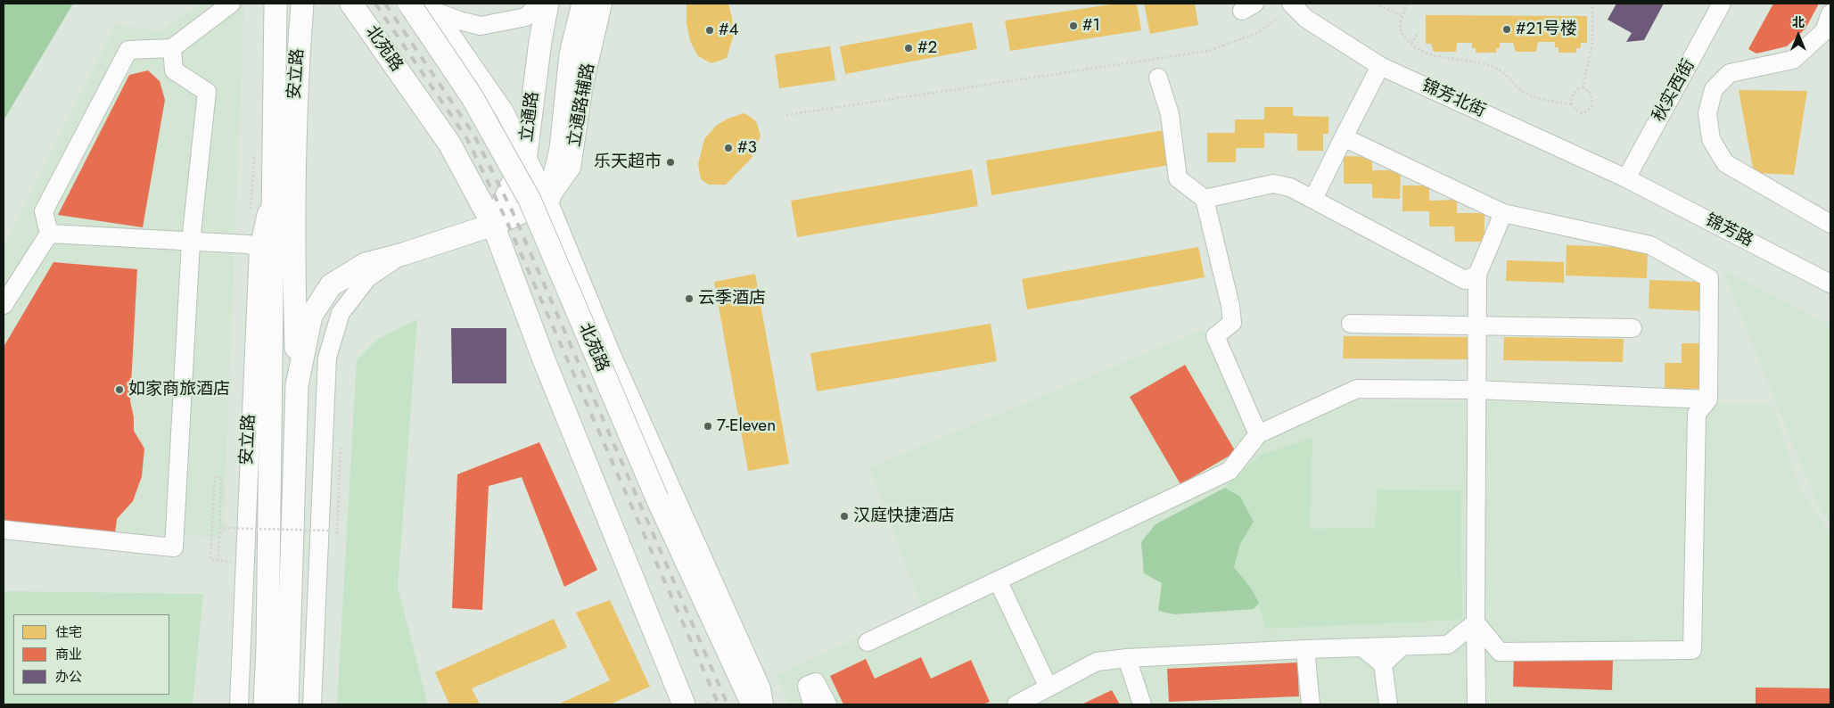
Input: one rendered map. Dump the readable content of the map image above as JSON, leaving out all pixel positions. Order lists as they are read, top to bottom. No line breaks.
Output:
{"streets":{"main road":["北苑路","安立路","立通路"],"street":["秋实西街","锦芳北街","立通路辅路","锦芳路"]},"crossings":[["北苑路","安立路"],["北苑路","立通路辅路"],["北苑路","立通路"],["安立路","立通路辅路"],["安立路","立通路"],["秋实西街","锦芳北街"],["秋实西街","锦芳路"],["锦芳北街","锦芳路"],["立通路辅路","立通路"]],"places":["#1","#21号楼","#4","#2","#3","乐天超市","云季酒店","如家商旅酒店","7-Eleven","汉庭快捷酒店"],"legend":["住宅","商业","办公"],"north":"top"}
